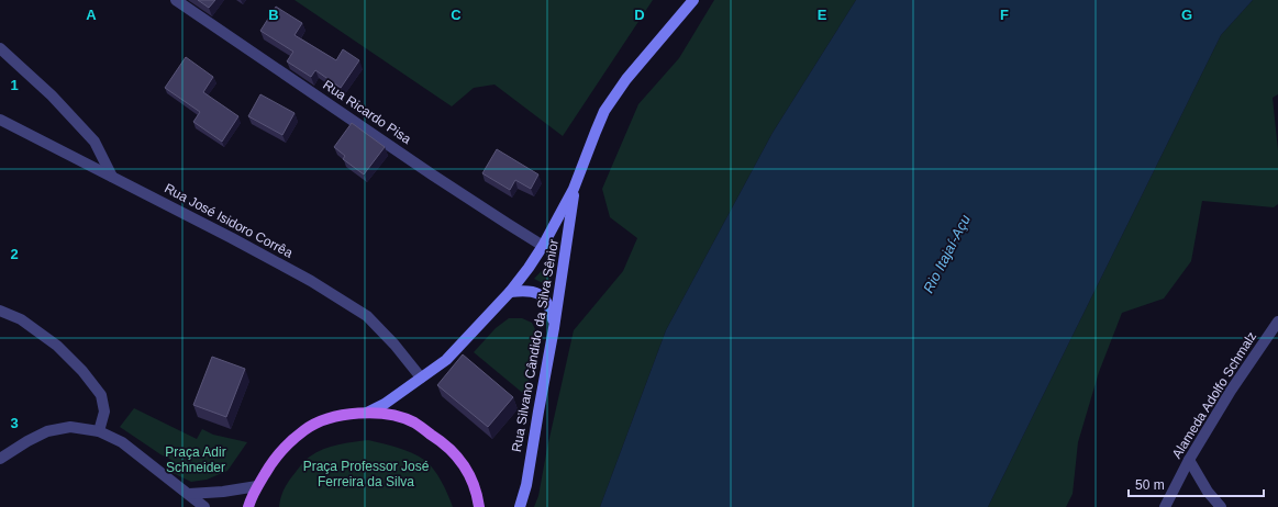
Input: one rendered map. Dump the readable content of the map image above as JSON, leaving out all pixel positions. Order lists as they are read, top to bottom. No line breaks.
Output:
{"streets":{"main road":["Rua Silvano Cândido da Silva Sênior"],"street":["Rua Ricardo Pisa","Rua José Isidoro Corrêa","Alameda Adolfo Schmalz"]},"crossings":[["Rua Ricardo Pisa","Rua Silvano Cândido da Silva Sênior"],["Rua José Isidoro Corrêa","Rua Silvano Cândido da Silva Sênior"]],"water":["Rio Itajaí-Açu"],"parks":["Praça Adir Schneider","Praça Professor José Ferreira da Silva"],"scale_bar":"50 m","grid":{"columns":["A","B","C","D","E","F","G"],"rows":["1","2","3"]}}
